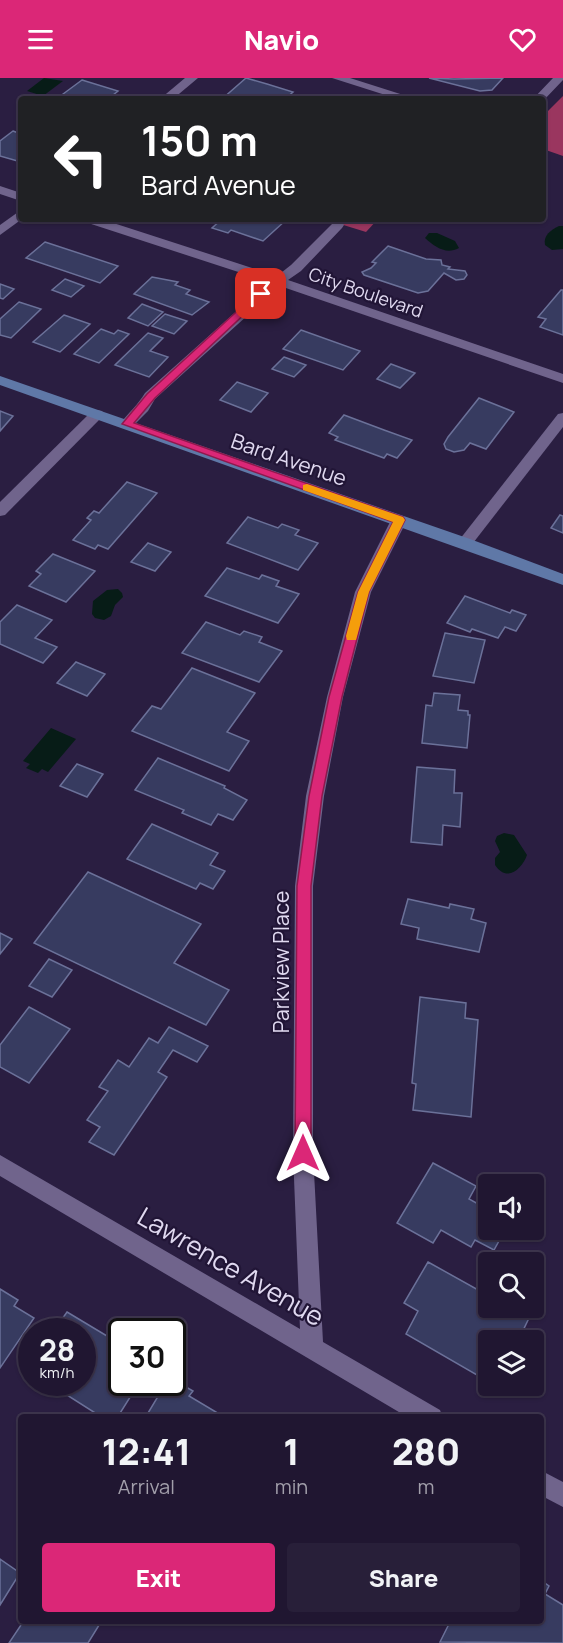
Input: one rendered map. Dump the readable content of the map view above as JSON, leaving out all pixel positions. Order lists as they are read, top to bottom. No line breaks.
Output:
{"streets":{"street":["City Boulevard","Bard Avenue","Parkview Place","Lawrence Avenue"]},"crossings":[["Bard Avenue","Parkview Place"],["Parkview Place","Lawrence Avenue"]],"page":{"header":"Navio","turn":["150 m","Bard Avenue"],"speed":"28 km/h","limit":"30","eta":["12:41","Arrival","1","min","280","m"],"buttons":["Exit","Share"]}}
